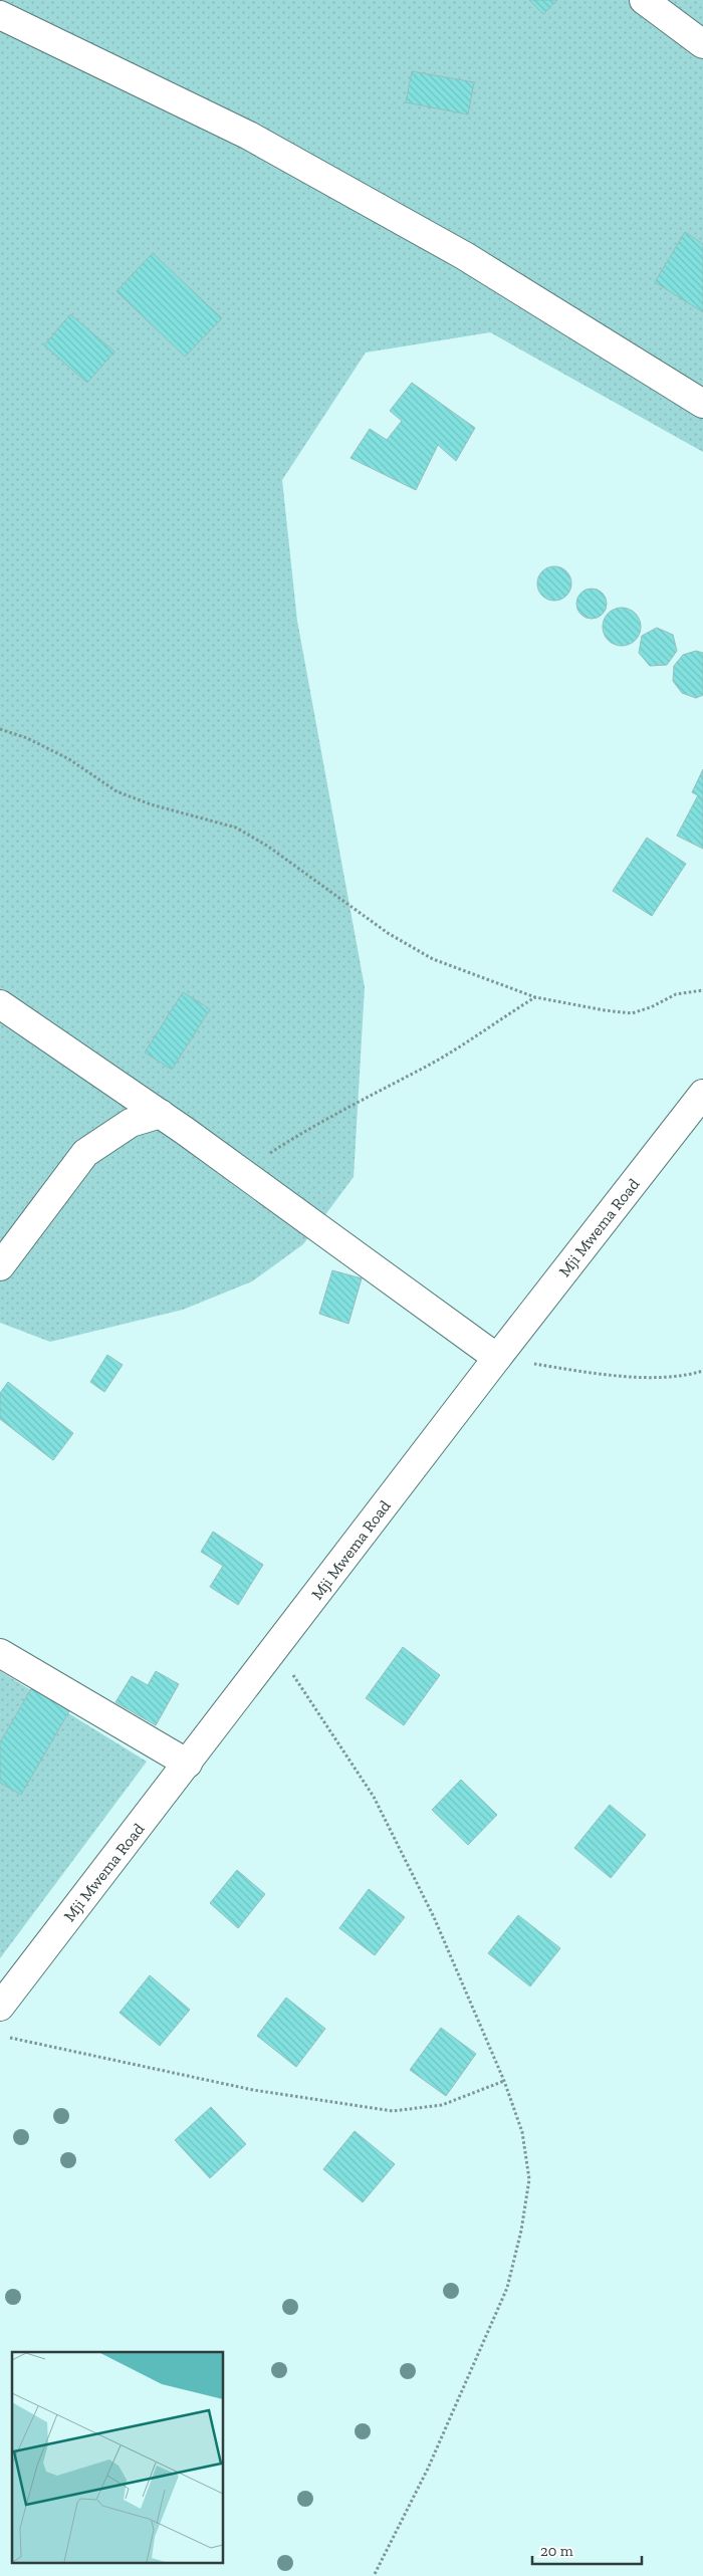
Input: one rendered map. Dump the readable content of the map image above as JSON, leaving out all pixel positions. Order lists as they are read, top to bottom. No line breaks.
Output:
{"streets":{"street":["Mji Mwema Road"]},"scale_bar":"20 m"}
